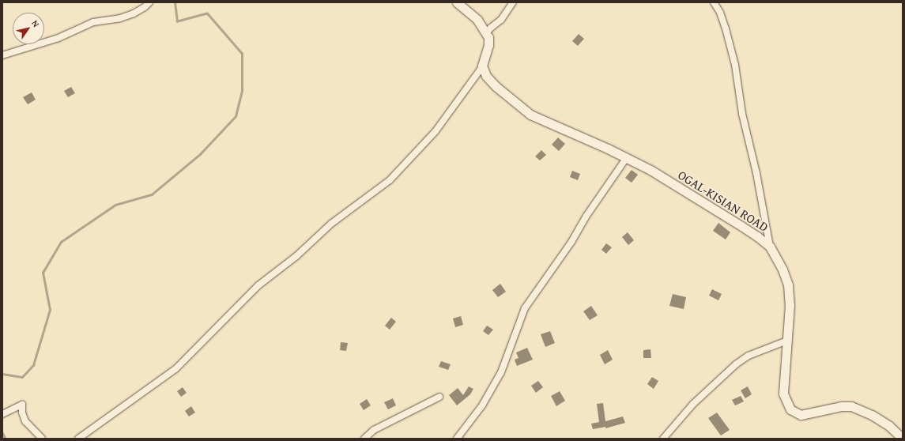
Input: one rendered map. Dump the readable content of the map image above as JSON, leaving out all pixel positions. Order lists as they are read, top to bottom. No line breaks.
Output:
{"streets":{"main road":["OGAL-KISIAN ROAD"]},"north":"top right"}
